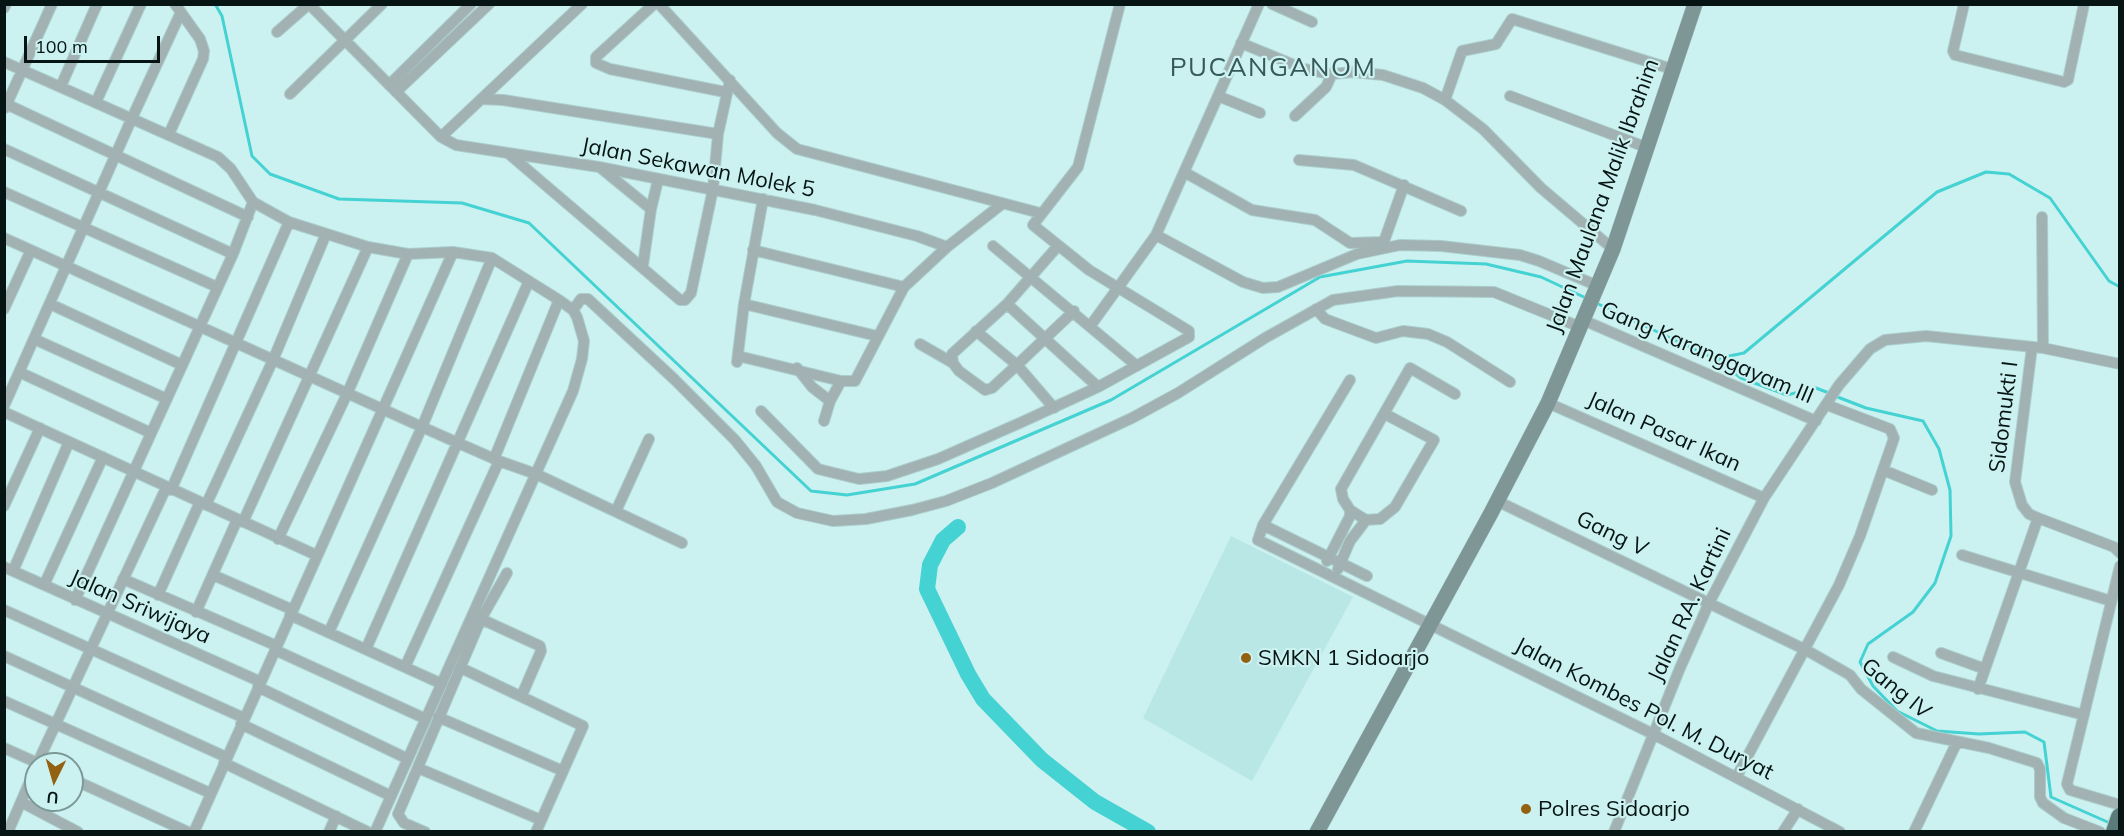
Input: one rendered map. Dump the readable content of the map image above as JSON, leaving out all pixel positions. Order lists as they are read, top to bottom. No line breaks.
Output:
{"streets":{"main road":["Jalan Maulana Malik Ibrahim"],"street":["Jalan Sekawan Molek 5","Gang Karanggayam III","Sidomukti I","Jalan Pasar Ikan","Gang V","Jalan RA. Kartini","Jalan Sriwijaya","Gang IV","Jalan Kombes Pol. M. Duryat"]},"crossings":[["Jalan Maulana Malik Ibrahim","Gang Karanggayam III"],["Jalan Maulana Malik Ibrahim","Jalan Pasar Ikan"],["Jalan Maulana Malik Ibrahim","Gang V"],["Jalan Maulana Malik Ibrahim","Jalan Kombes Pol. M. Duryat"],["Gang Karanggayam III","Jalan RA. Kartini"],["Sidomukti I","Jalan RA. Kartini"],["Jalan Pasar Ikan","Jalan RA. Kartini"],["Gang V","Jalan RA. Kartini"],["Gang V","Gang IV"],["Jalan RA. Kartini","Gang IV"],["Jalan RA. Kartini","Jalan Kombes Pol. M. Duryat"]],"districts":["PUCANGANOM"],"places":["SMKN 1 Sidoarjo","Polres Sidoarjo"],"scale_bar":"100 m","north":"bottom"}
